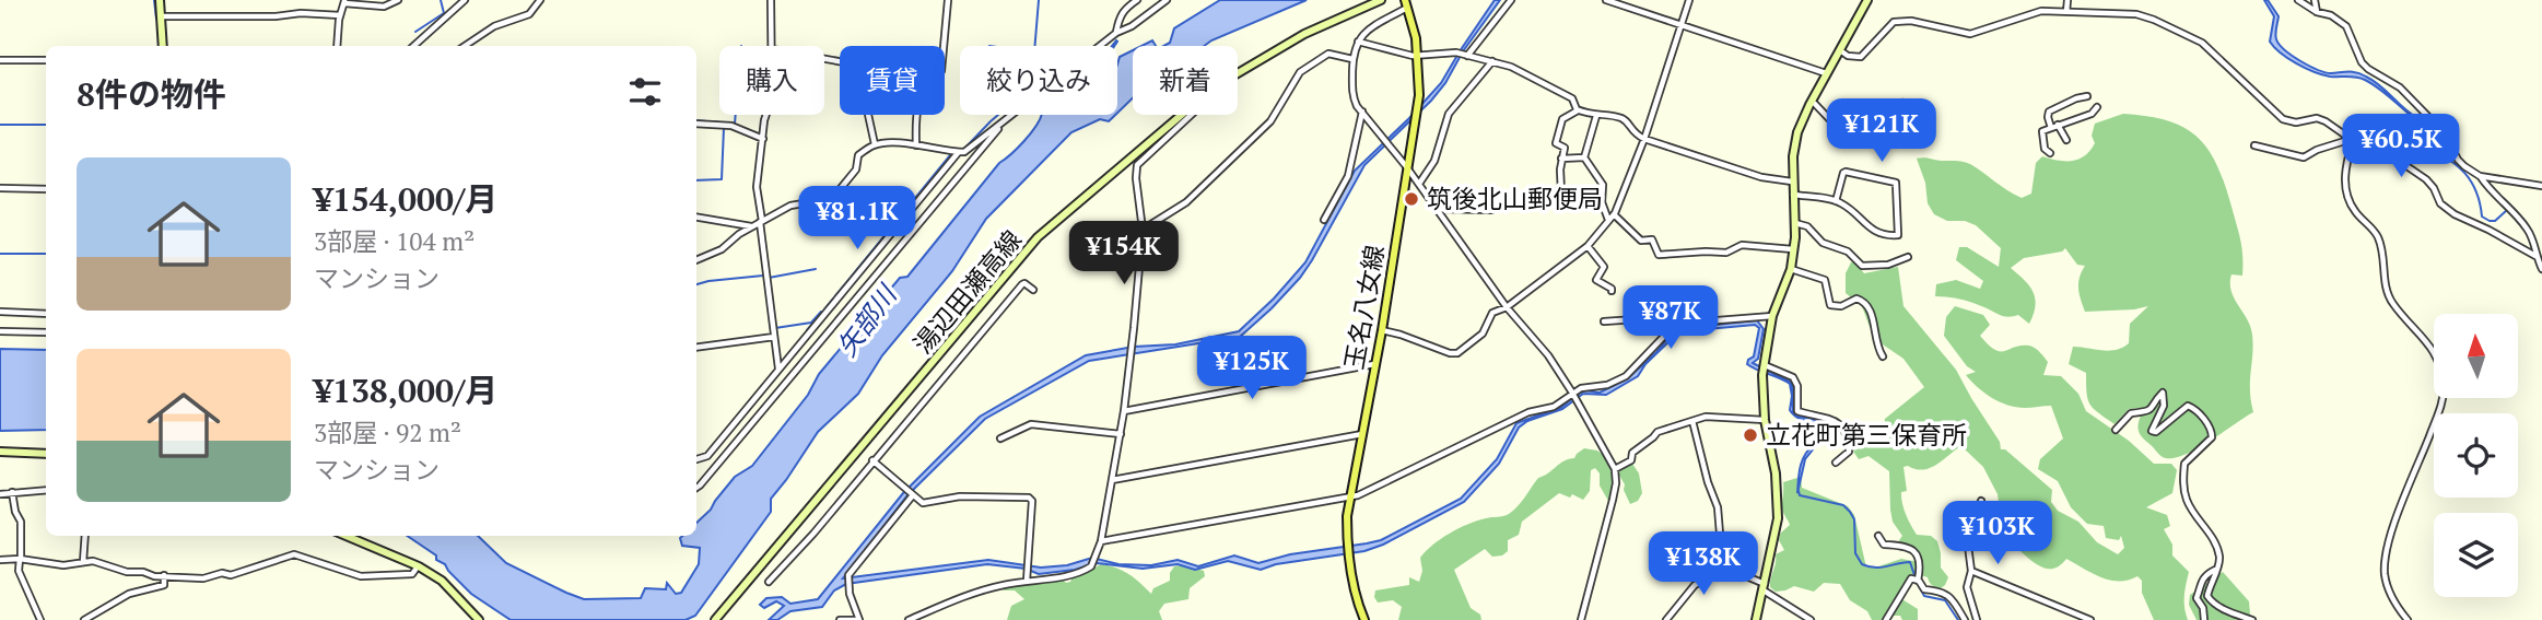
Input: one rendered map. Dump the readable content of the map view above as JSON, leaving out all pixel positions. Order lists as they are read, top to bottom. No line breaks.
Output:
{"streets":{"main road":["湯辺田瀬高線","玉名八女線"]},"water":["矢部川"],"places":["筑後北山郵便局","立花町第三保育所"],"north":"top","page":{"chip":["購入","賃貸","絞り込み","新着"],"heading":"8件の物件","price":["¥121K","¥60.5K","¥81.1K","¥154K","¥87K","¥125K","¥103K","¥138K"],"list":[{"name":"¥154,000/月","note":"3部屋 · 104 m² · マンション"},{"name":"¥138,000/月","note":"3部屋 · 92 m² · マンション"}]}}
